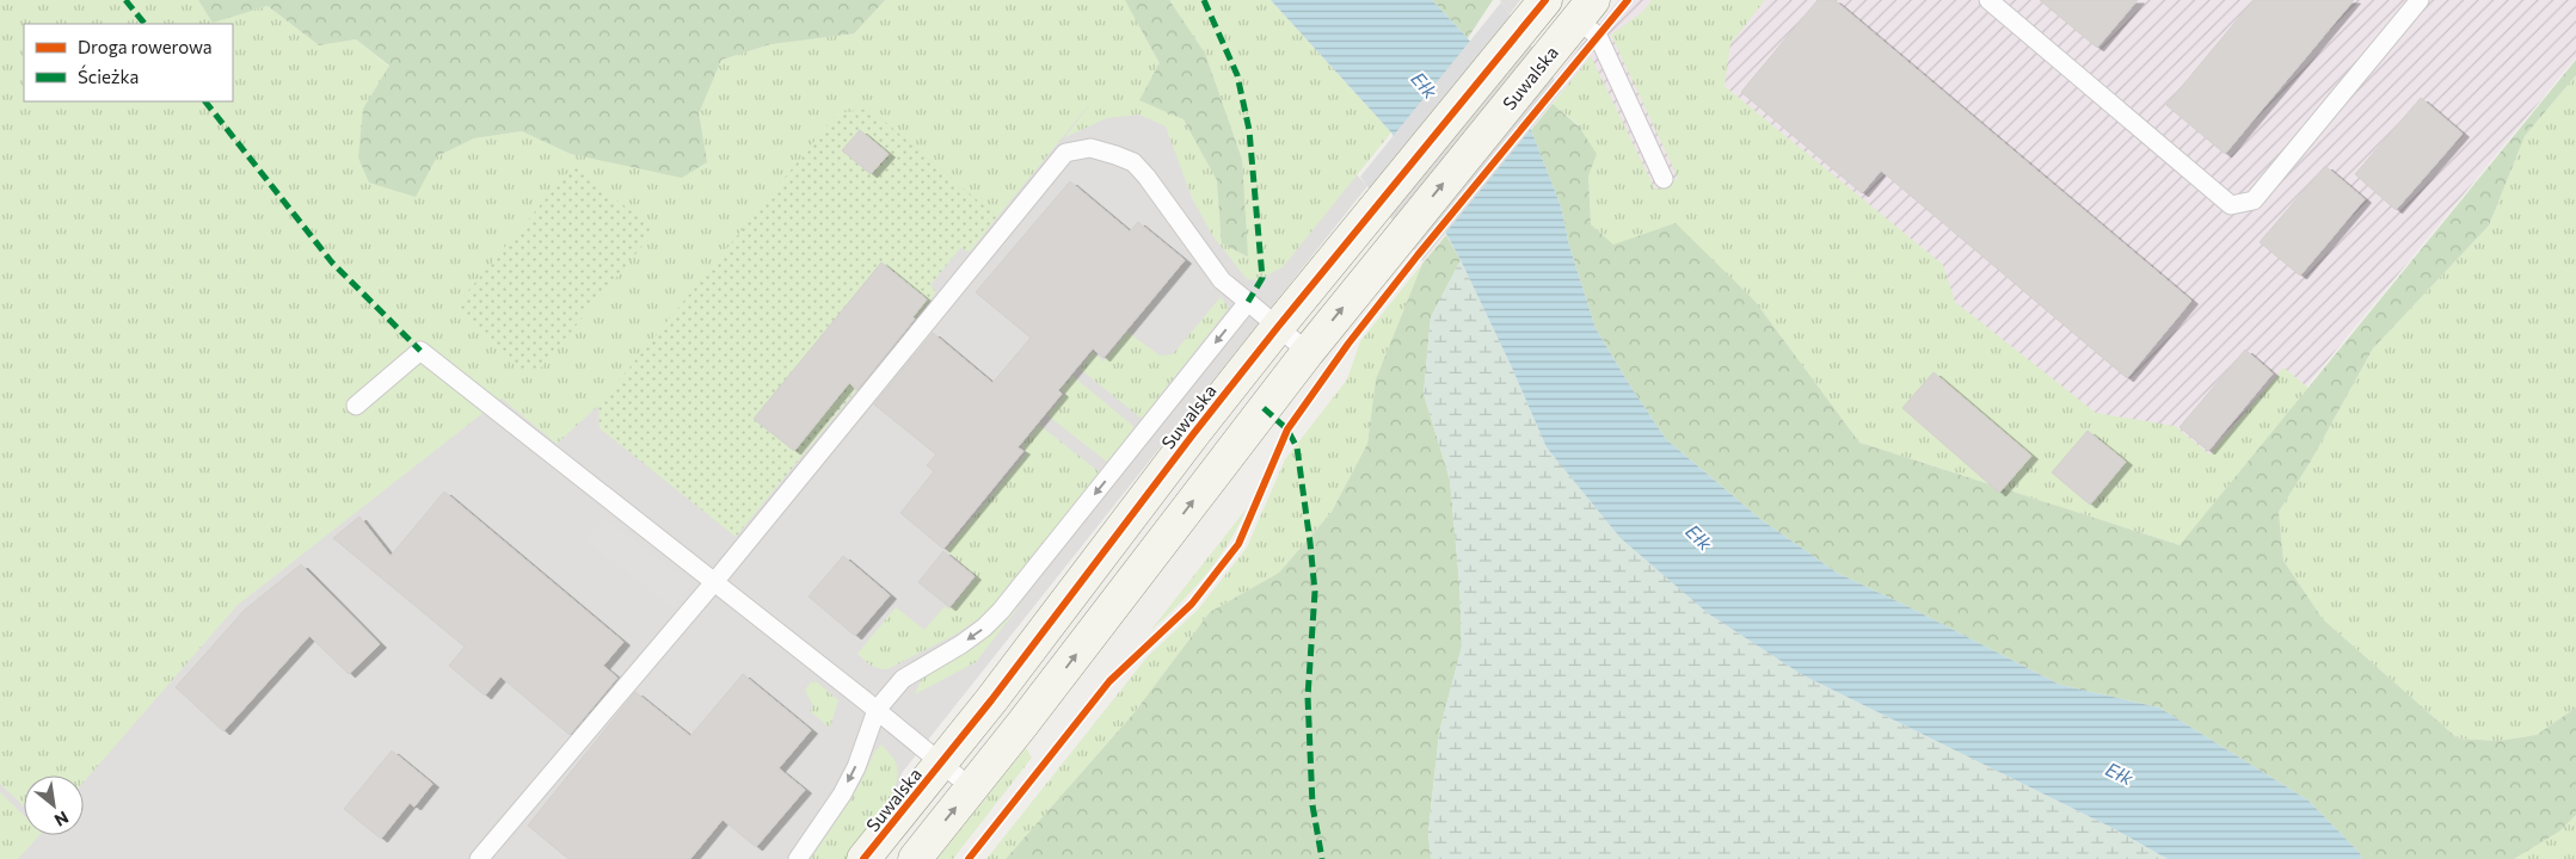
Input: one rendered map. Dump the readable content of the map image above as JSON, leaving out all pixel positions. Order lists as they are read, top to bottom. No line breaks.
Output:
{"streets":{"street":["Suwalska"]},"water":["Ełk"],"legend":["Droga rowerowa","Ścieżka"],"north":"bottom right"}
